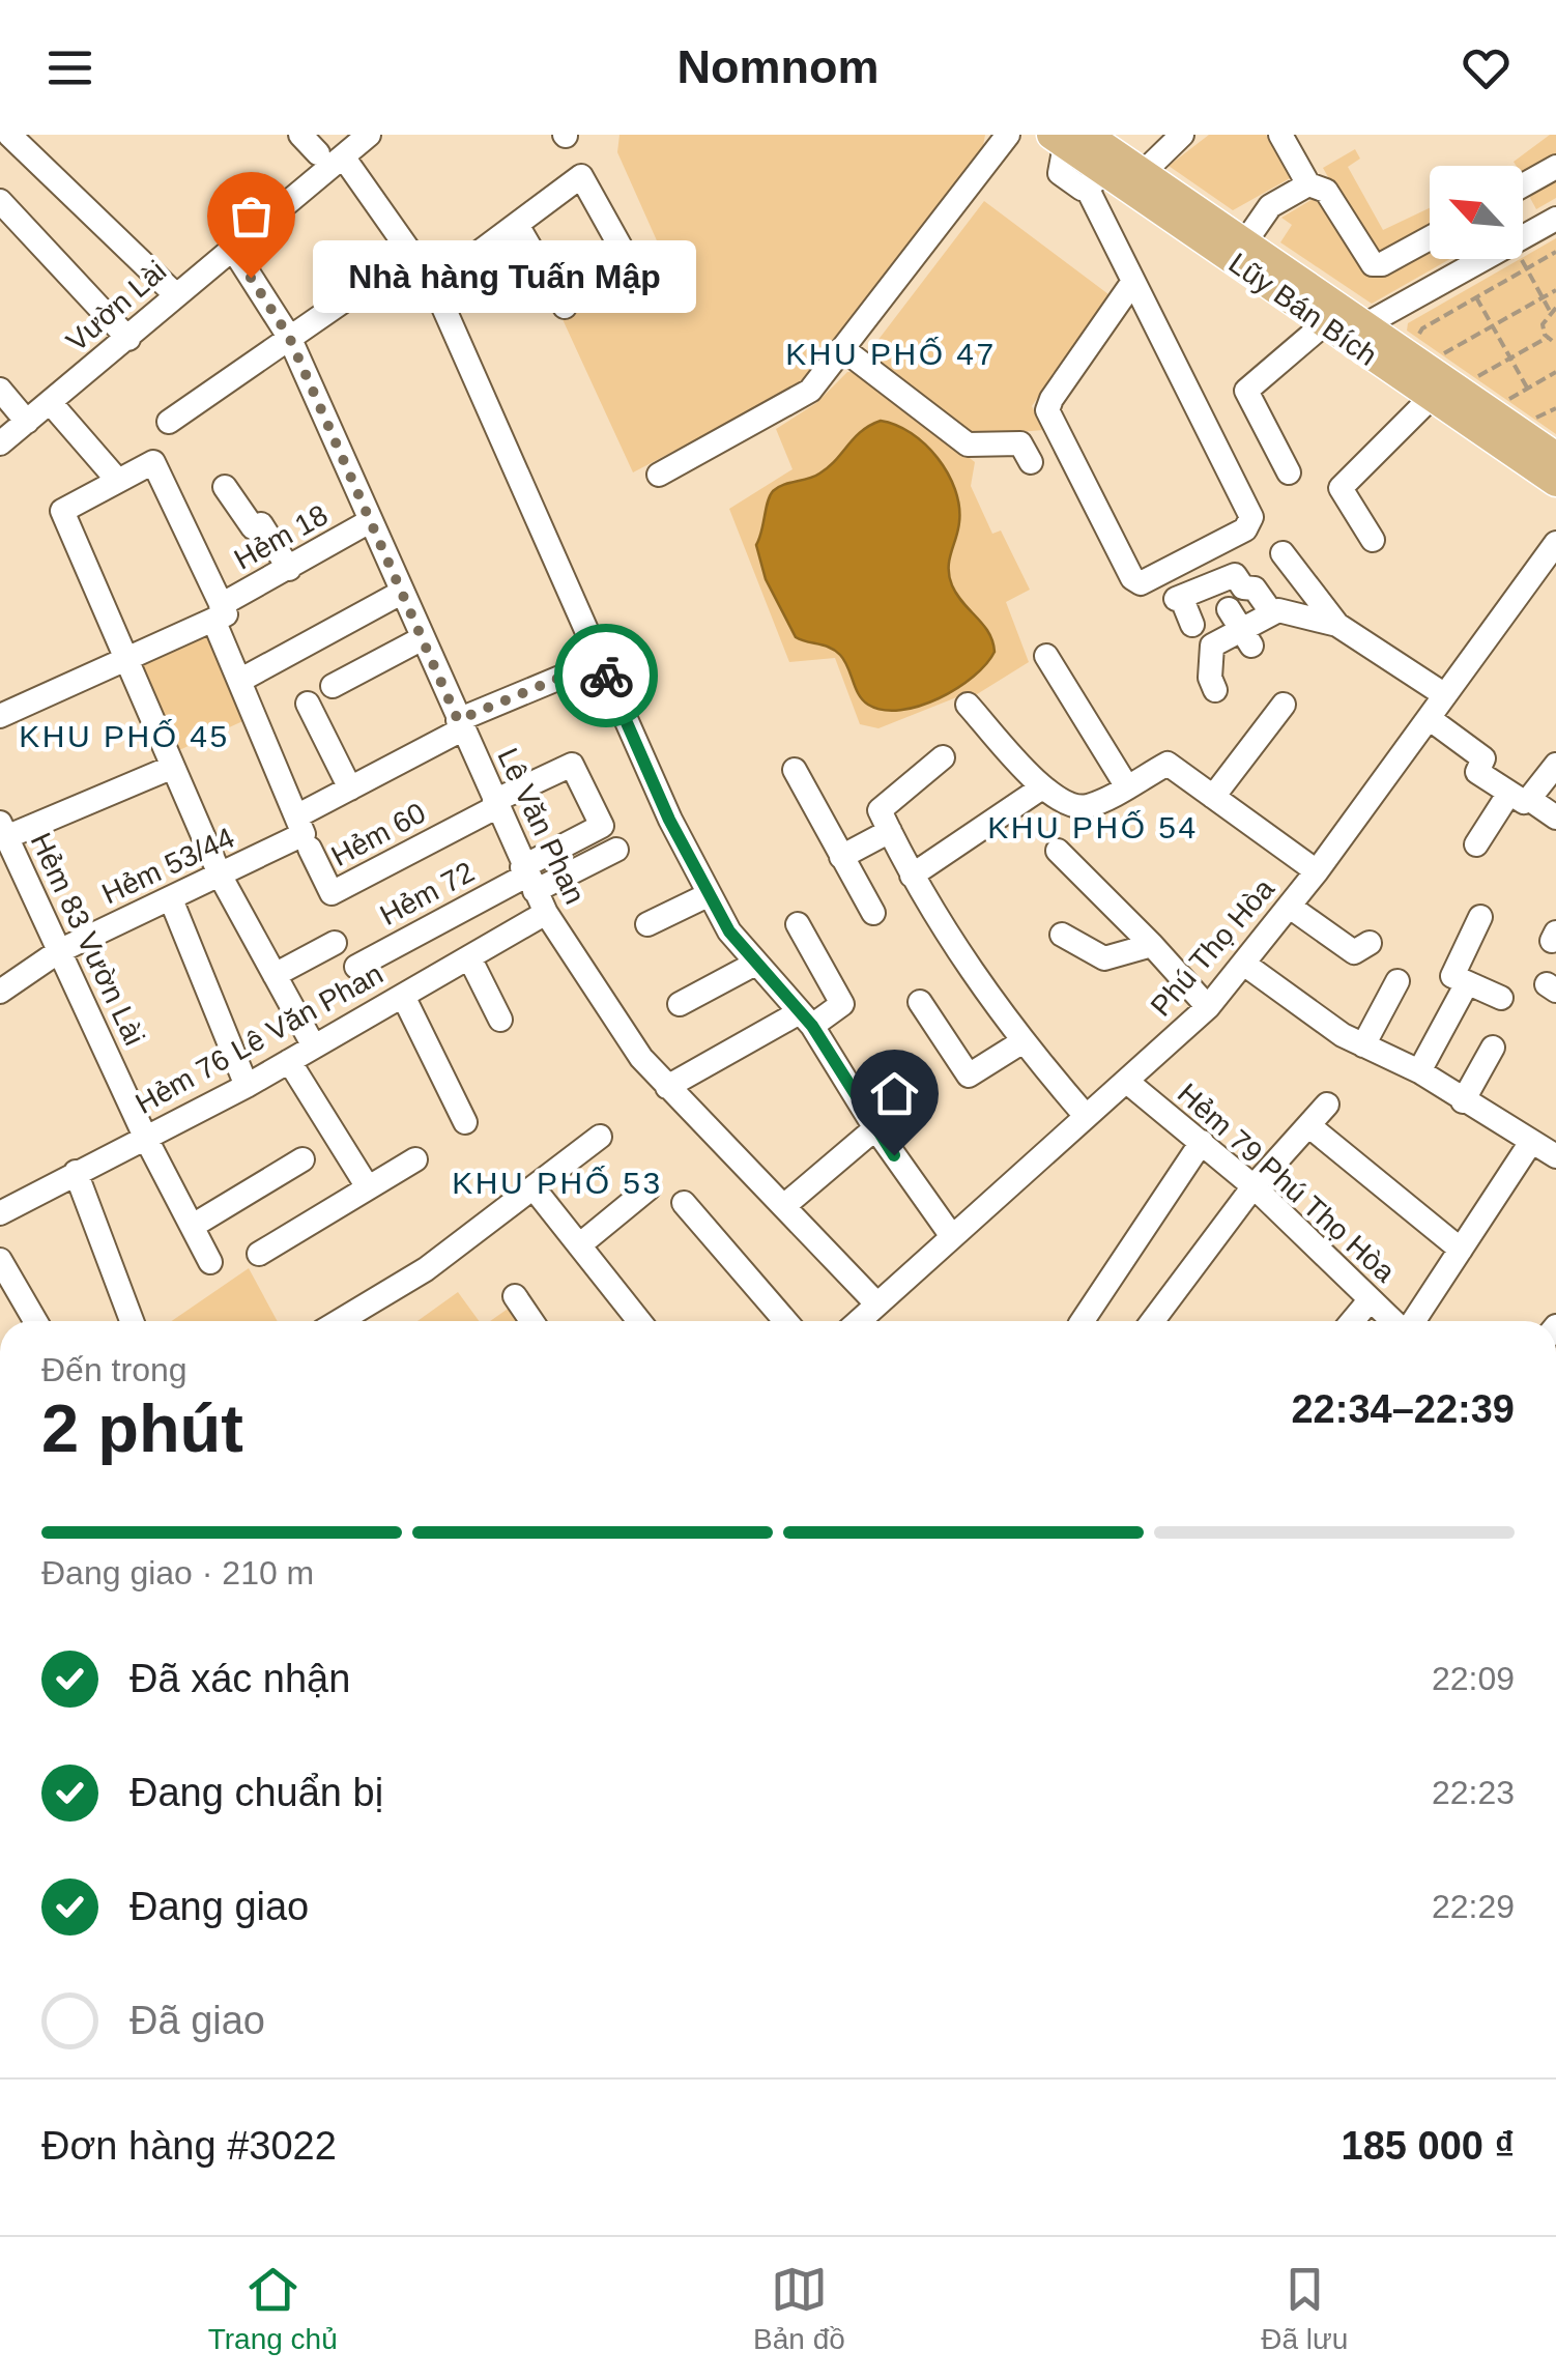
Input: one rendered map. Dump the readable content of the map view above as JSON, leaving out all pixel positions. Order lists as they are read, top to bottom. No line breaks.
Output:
{"streets":{"main road":["Lũy Bán Bích"],"street":["Vườn Lài","Hẻm 18","Lê Văn Phan","Hẻm 60","Hẻm 53/44","Hẻm 72","Hẻm 83 Vườn Lài","Phú Thọ Hòa","Hẻm 76 Lê Văn Phan","Hẻm 79 Phú Thọ Hòa"]},"crossings":[["Vườn Lài","Lê Văn Phan"],["Hẻm 18","Lê Văn Phan"],["Lê Văn Phan","Hẻm 60"],["Lê Văn Phan","Hẻm 53/44"],["Lê Văn Phan","Hẻm 72"],["Lê Văn Phan","Phú Thọ Hòa"],["Lê Văn Phan","Hẻm 76 Lê Văn Phan"],["Hẻm 60","Hẻm 53/44"],["Hẻm 53/44","Hẻm 83 Vườn Lài"],["Hẻm 72","Hẻm 76 Lê Văn Phan"],["Hẻm 83 Vườn Lài","Hẻm 76 Lê Văn Phan"],["Phú Thọ Hòa","Hẻm 79 Phú Thọ Hòa"]],"districts":["KHU PHỐ 47","KHU PHỐ 45","KHU PHỐ 54","KHU PHỐ 53"],"places":["Nhà hàng Tuấn Mập"],"north":"top left","page":{"header":"Nomnom","bubble":"Nhà hàng Tuấn Mập","heading":["2 phút","Đến trong","22:34–22:39"],"panel":["Đơn hàng #3022","185 000 ₫"],"bar":"Đang giao · 210 m","list":[["Đã xác nhận","22:09"],["Đang chuẩn bị","22:23"],["Đang giao","22:29"],"Đã giao"],"tabs":["Trang chủ","Bản đồ","Đã lưu"]}}
